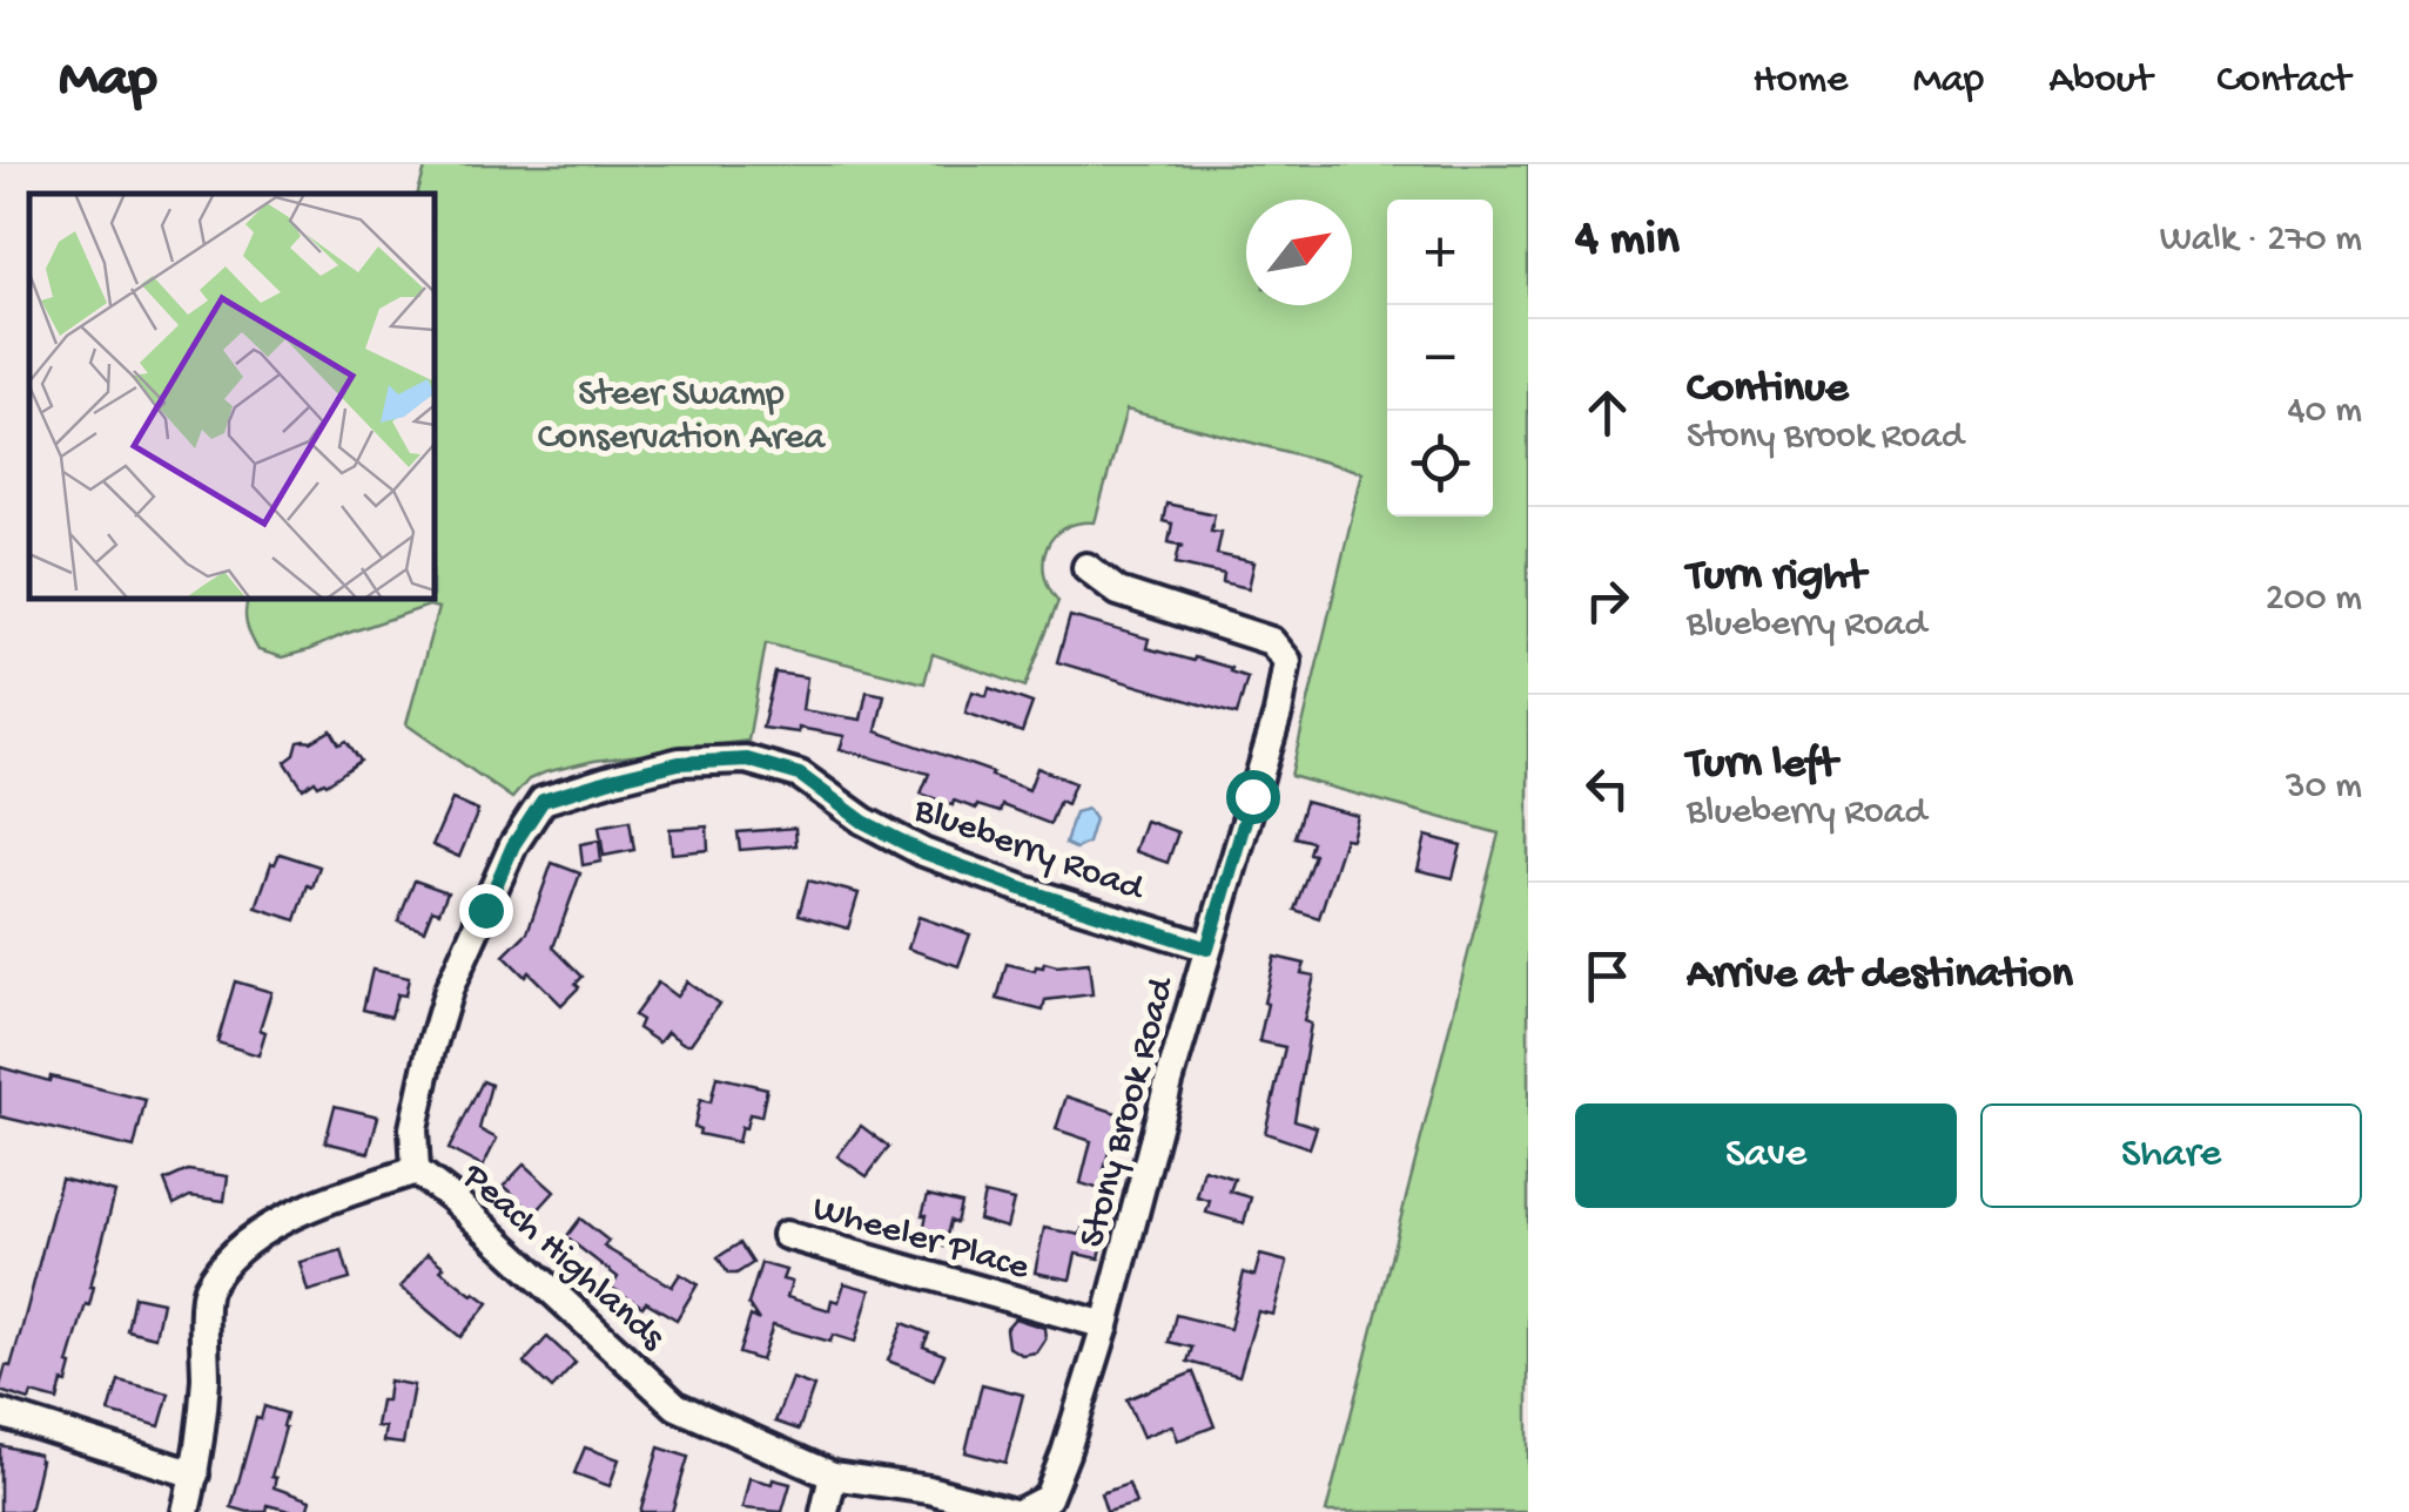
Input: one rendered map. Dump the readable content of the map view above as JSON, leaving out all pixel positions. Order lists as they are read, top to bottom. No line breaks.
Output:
{"streets":{"street":["Blueberry Road","Stony Brook Road","Wheeler Place","Peach Highlands"]},"crossings":[["Blueberry Road","Stony Brook Road"],["Blueberry Road","Peach Highlands"],["Stony Brook Road","Wheeler Place"]],"parks":["Steer Swamp Conservation Area"],"north":"top right","page":{"header":"Map","nav":["Home","Map","About","Contact"],"heading":["4 min","Walk · 270 m"],"map_buttons":["+","−"],"list":[["Continue","Stony Brook Road","40 m"],["Turn right","Blueberry Road","200 m"],["Turn left","Blueberry Road","30 m"],"Arrive at destination"],"buttons":["Save","Share"]}}
